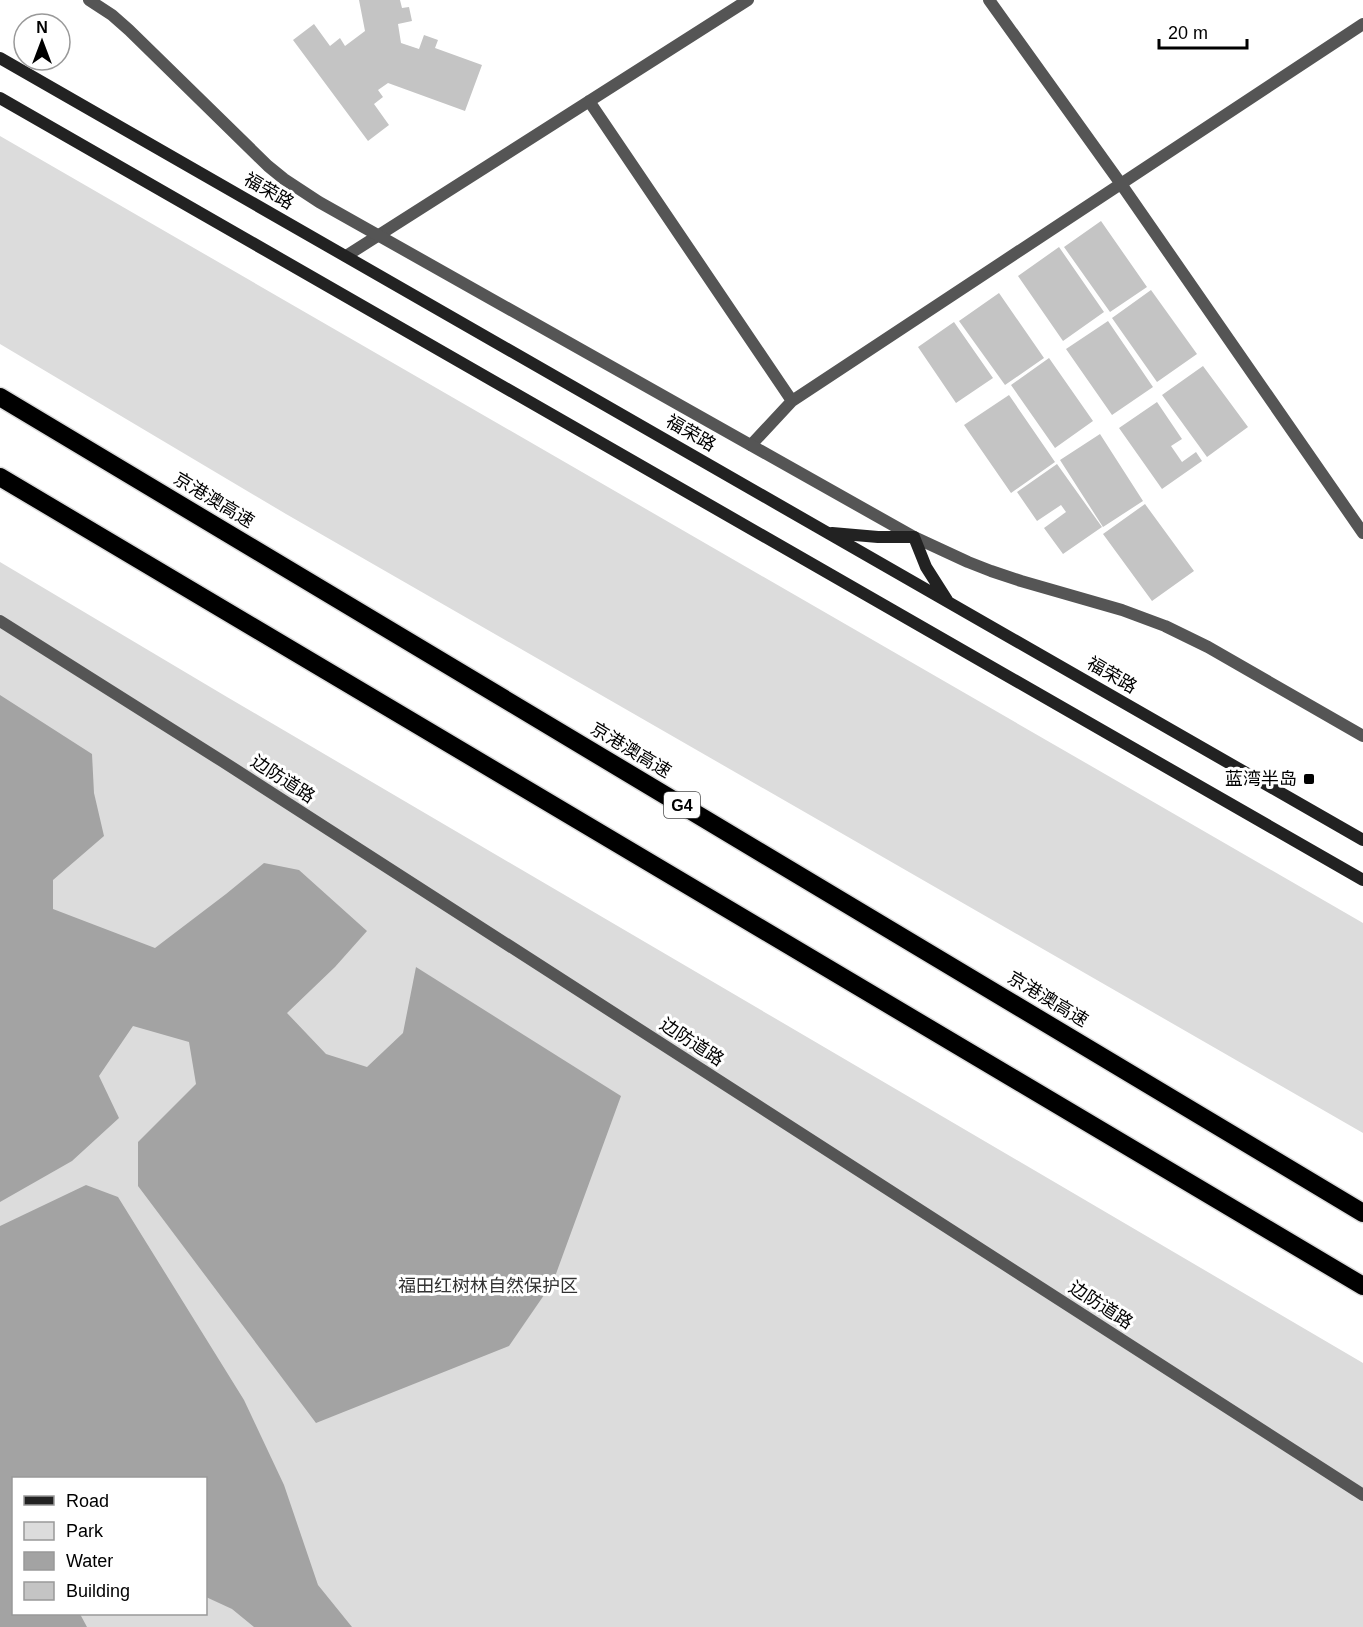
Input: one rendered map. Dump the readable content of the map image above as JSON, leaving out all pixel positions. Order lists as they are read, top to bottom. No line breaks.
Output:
{"streets":{"highway":["京港澳高速","G4"],"main road":["福荣路"],"street":["边防道路"]},"parks":["福田红树林自然保护区"],"places":{"transit":["蓝湾半岛"]},"legend":["Road","Park","Water","Building"],"scale_bar":"20 m","north":"top"}
